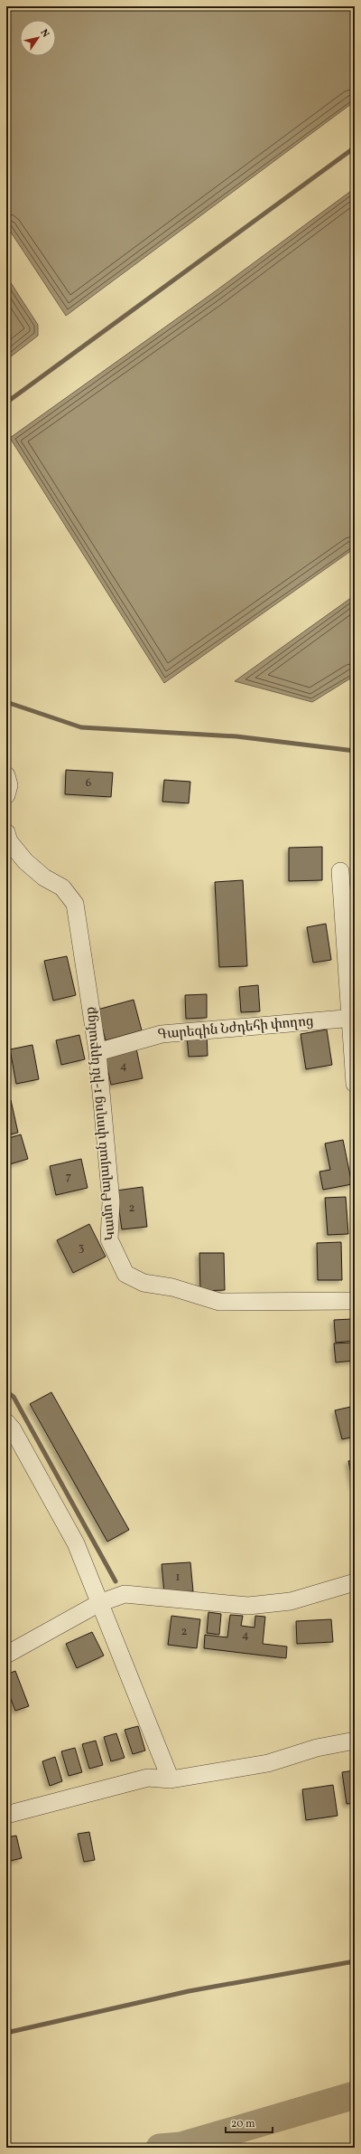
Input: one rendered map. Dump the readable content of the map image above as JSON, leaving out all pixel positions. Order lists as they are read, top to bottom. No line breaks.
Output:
{"streets":{"street":["Գարեգին Նժդեհի փողոց","Կամո Բալայան փողոց 1-ին նրբանցք"]},"crossings":[["Գարեգին Նժդեհի փողոց","Կամո Բալայան փողոց 1-ին նրբանցք"]],"house_numbers":["6","4","7","2","3","1","2","4"],"scale_bar":"20 m","north":"top right"}
